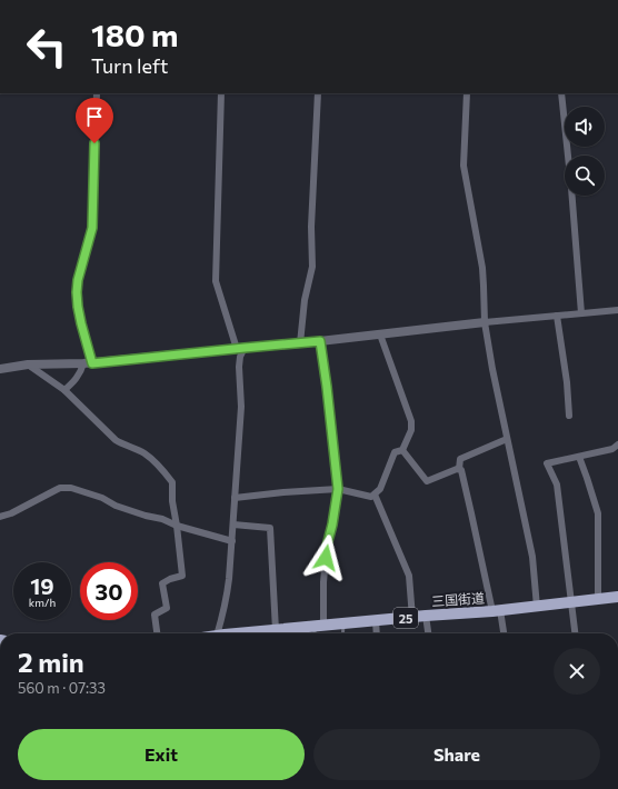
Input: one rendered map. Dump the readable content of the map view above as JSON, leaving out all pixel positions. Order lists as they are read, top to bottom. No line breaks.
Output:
{"streets":{"main road":["三国街道","25"]},"page":{"turn":["180 m","Turn left"],"speed":"19 km/h","limit":"30","heading":["2 min","560 m · 07:33"],"buttons":["Exit","Share"]}}
